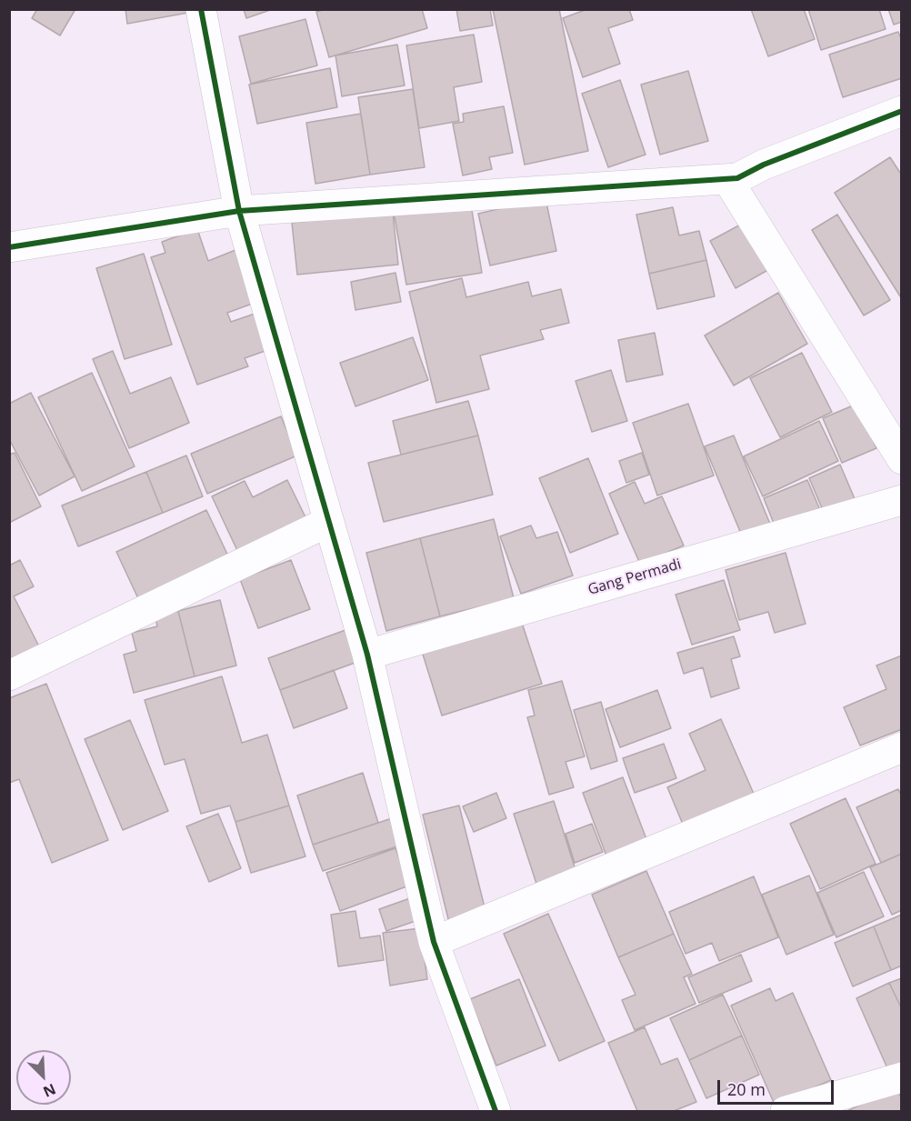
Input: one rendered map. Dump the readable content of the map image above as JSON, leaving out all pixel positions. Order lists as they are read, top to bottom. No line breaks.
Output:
{"streets":{"street":["Gang Permadi"]},"scale_bar":"20 m","north":"bottom right"}
